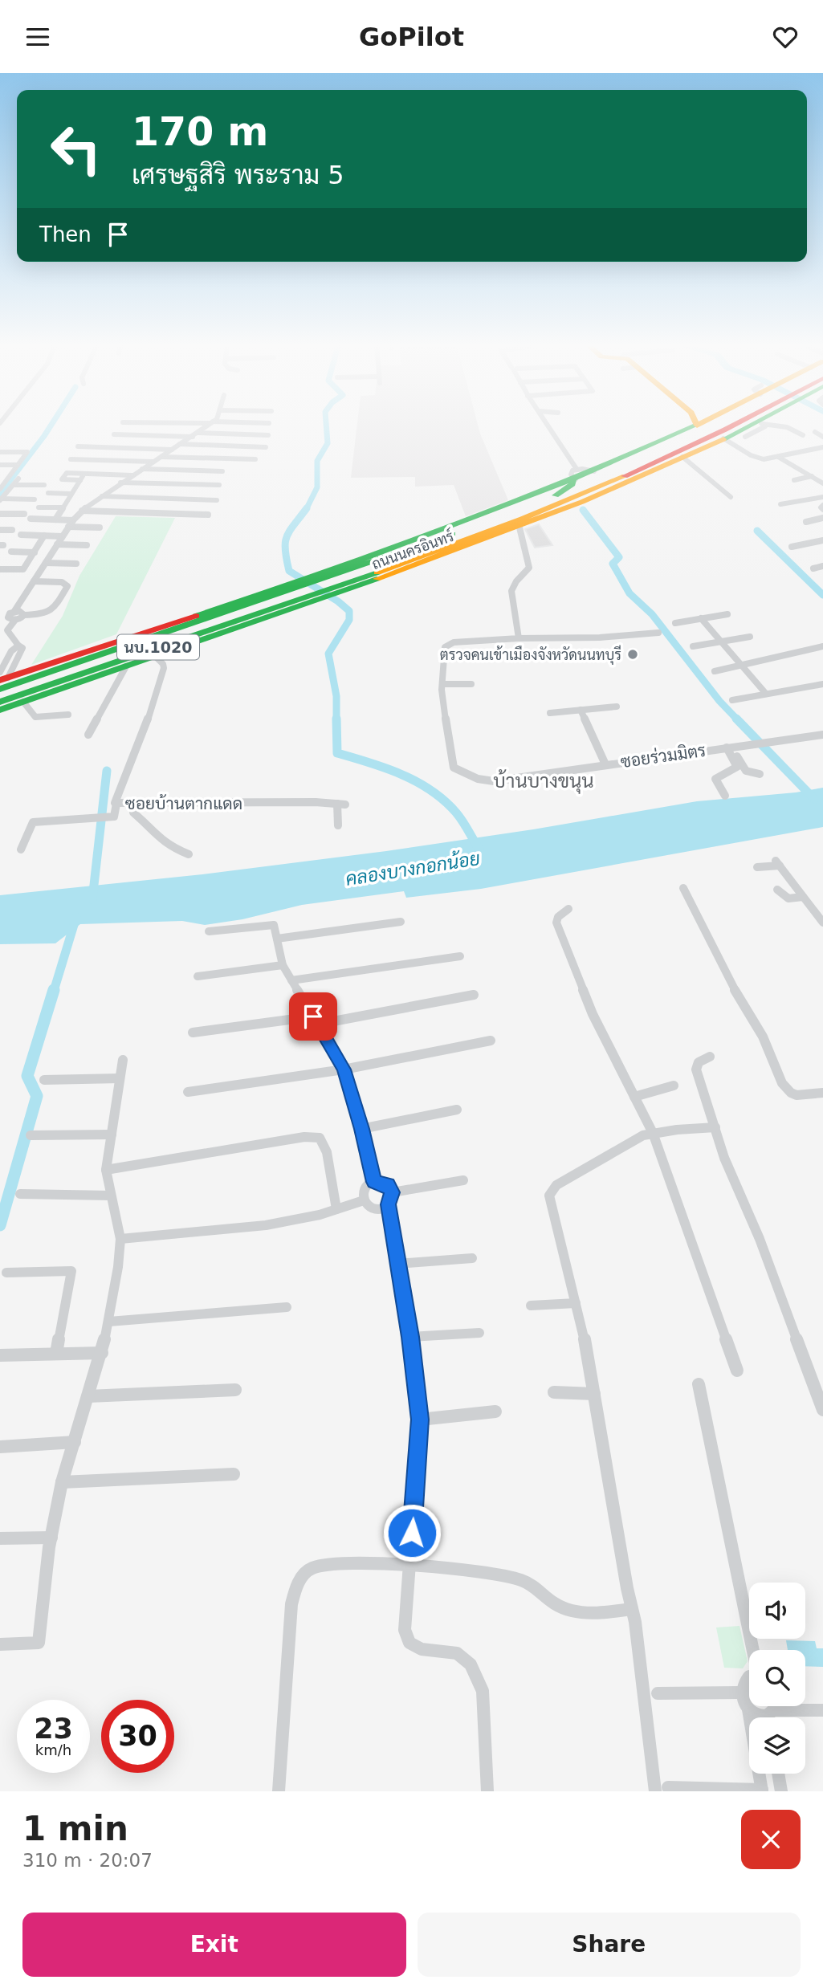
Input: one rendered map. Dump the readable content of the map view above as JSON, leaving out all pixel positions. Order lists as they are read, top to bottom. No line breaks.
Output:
{"streets":{"main road":["ถนนนครอินทร์","นบ.1020"],"street":["ซอยร่วมมิตร","ซอยบ้านตากแดด"]},"crossings":[["ถนนนครอินทร์","ซอยบ้านตากแดด"]],"districts":["บ้านบางขนุน"],"water":["คลองบางกอกน้อย"],"places":["ตรวจคนเข้าเมืองจังหวัดนนทบุรี"],"page":{"header":"GoPilot","turn":["170 m","เศรษฐสิริ พระราม 5"],"then":"Then","speed":"23 km/h","limit":"30","heading":["1 min","310 m · 20:07"],"buttons":["Exit","Share"]}}
